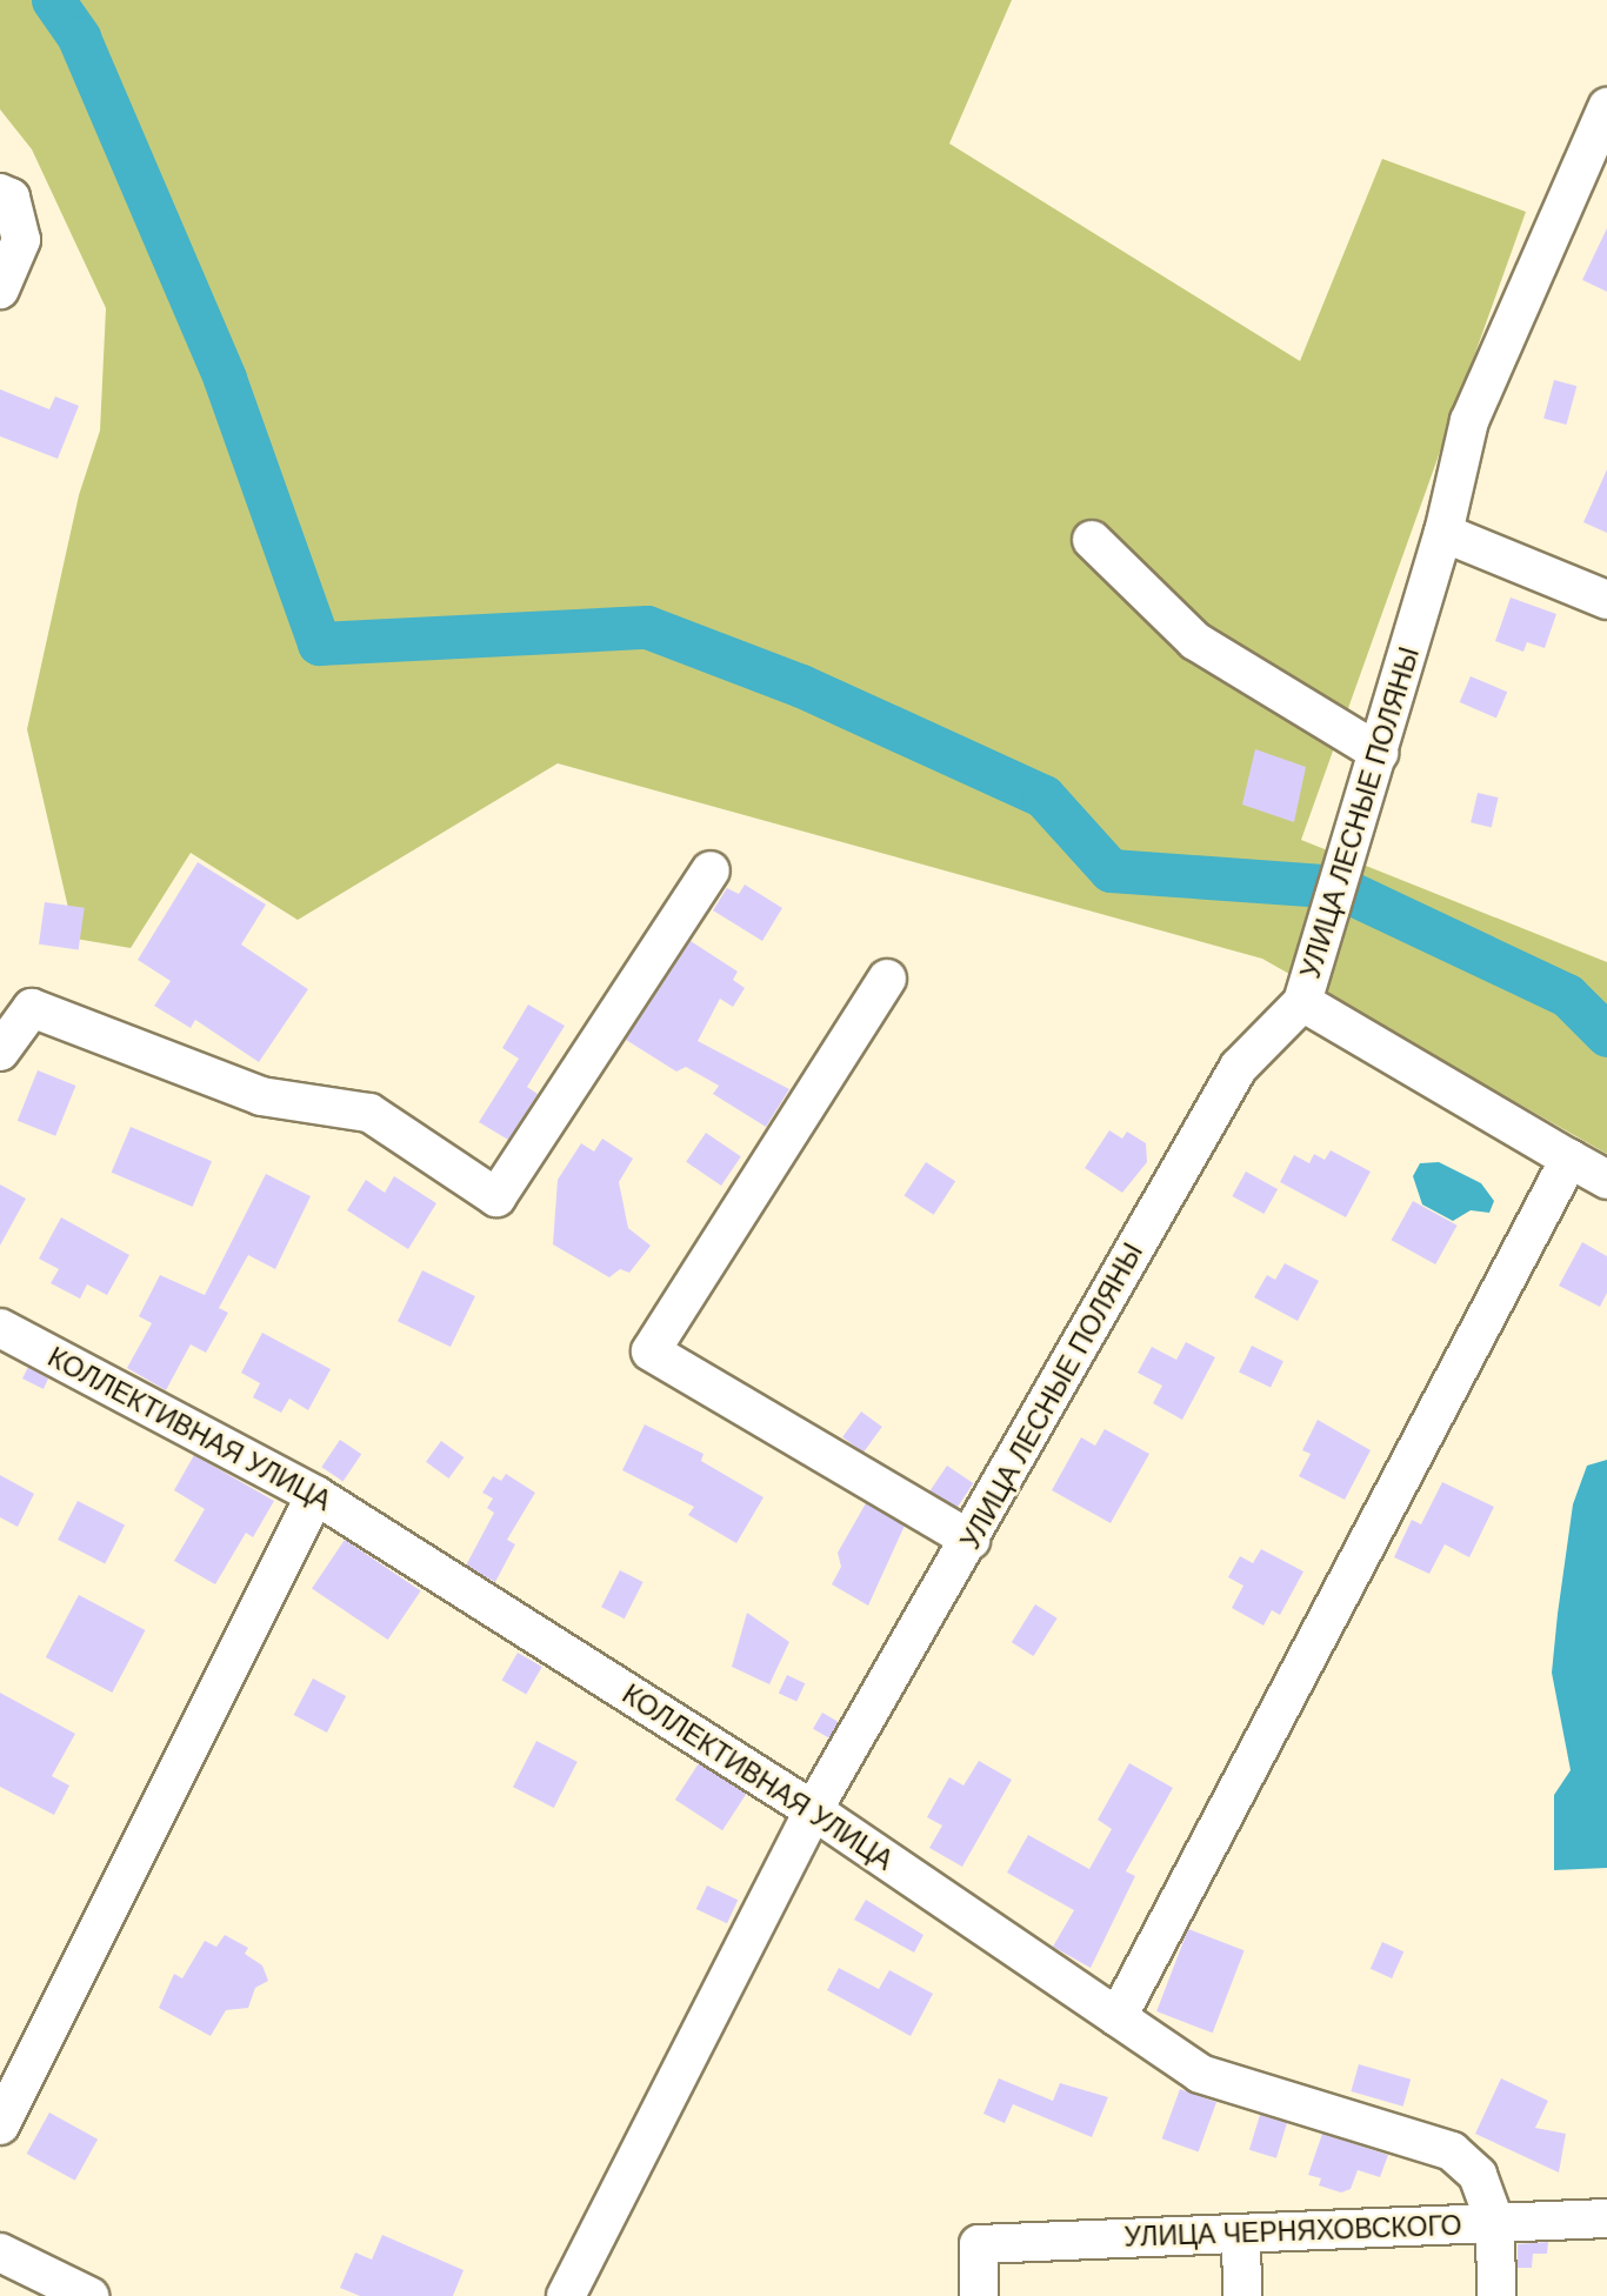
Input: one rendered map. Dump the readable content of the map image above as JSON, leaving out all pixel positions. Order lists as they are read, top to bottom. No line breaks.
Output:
{"streets":{"street":["УЛИЦА ЛЕСНЫЕ ПОЛЯНЫ","КОЛЛЕКТИВНАЯ УЛИЦА","УЛИЦА ЧЕРНЯХОВСКОГО"]},"crossings":[["УЛИЦА ЛЕСНЫЕ ПОЛЯНЫ","КОЛЛЕКТИВНАЯ УЛИЦА"],["КОЛЛЕКТИВНАЯ УЛИЦА","УЛИЦА ЧЕРНЯХОВСКОГО"]]}
